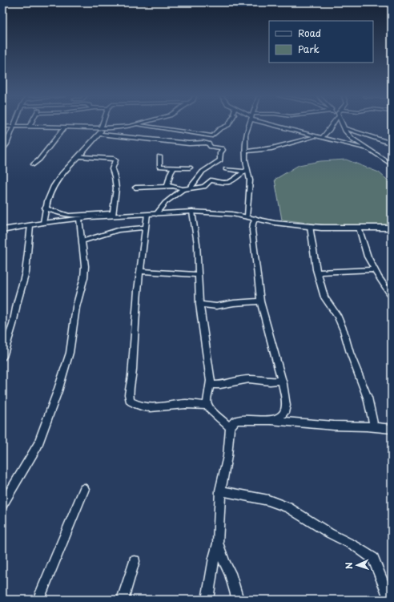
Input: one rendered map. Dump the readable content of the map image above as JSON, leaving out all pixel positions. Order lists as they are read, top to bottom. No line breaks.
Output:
{"legend":["Road","Park"],"north":"left"}
